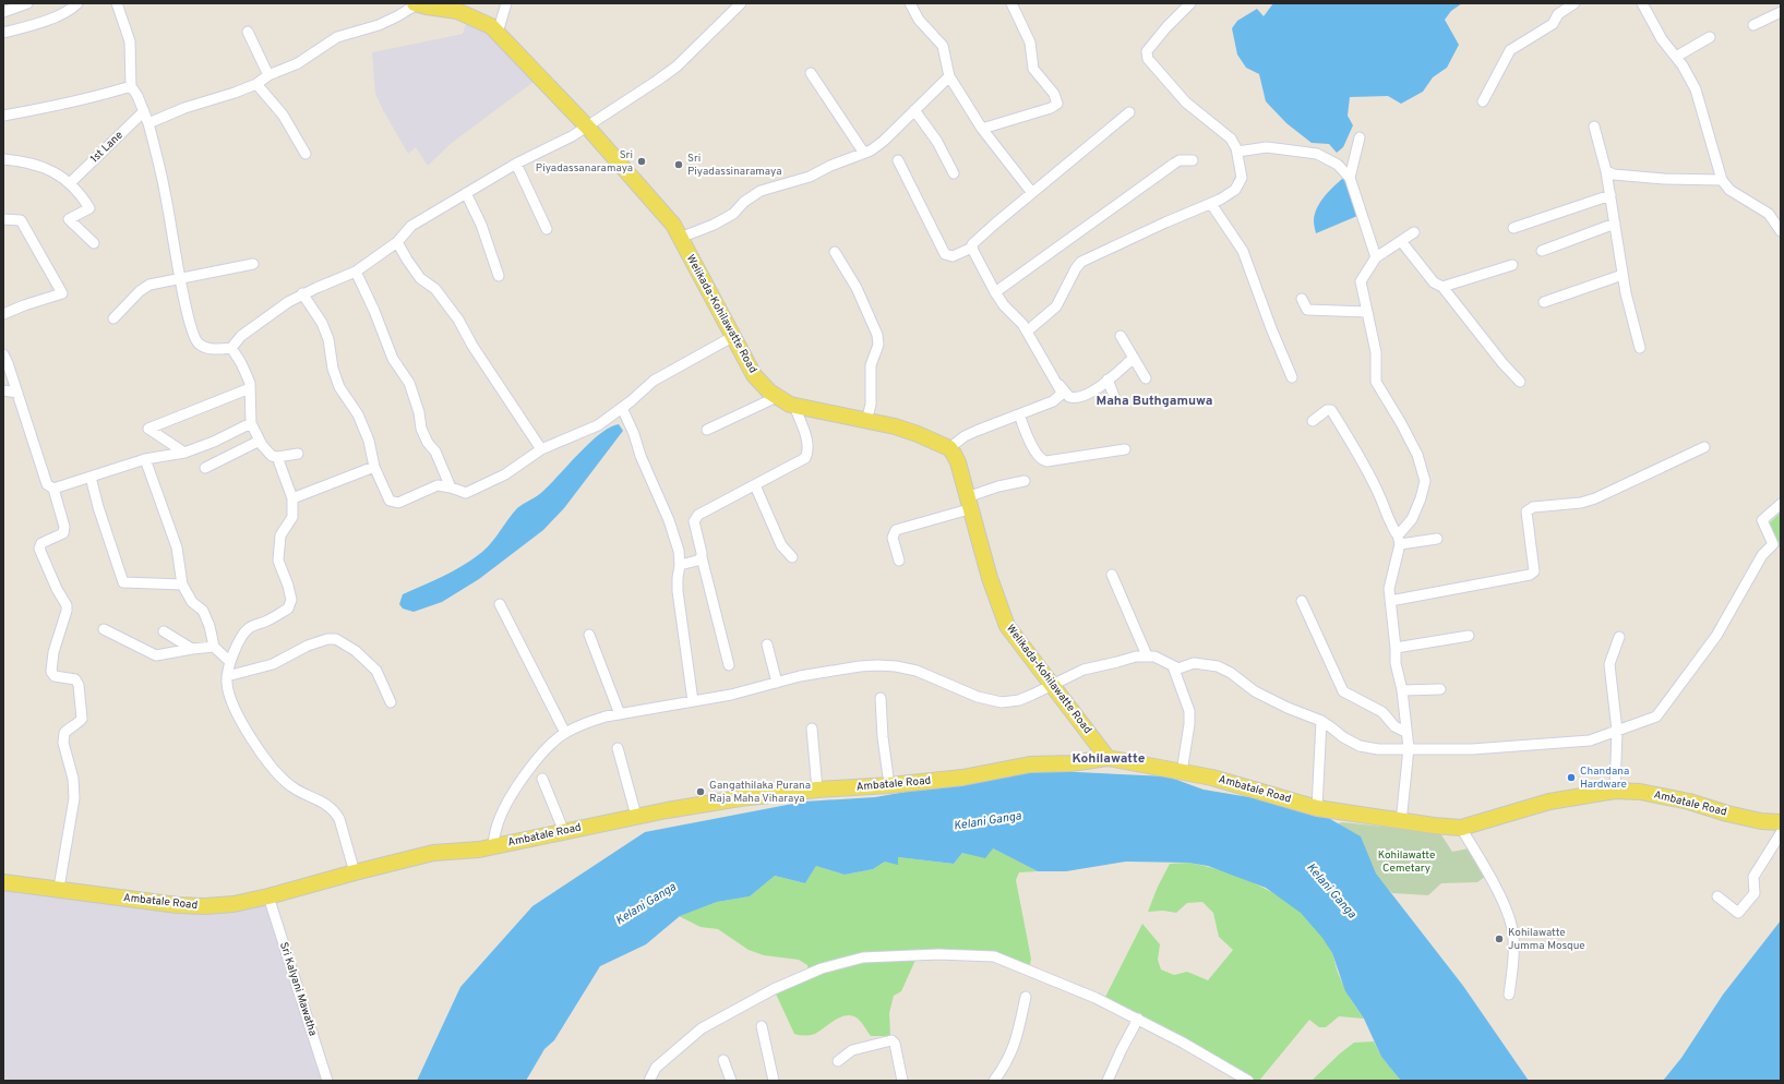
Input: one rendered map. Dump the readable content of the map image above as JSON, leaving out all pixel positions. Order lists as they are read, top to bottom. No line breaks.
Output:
{"streets":{"main road":["Welikada-Kohilawatte Road","Ambatale Road"],"street":["1st Lane","Sri Kalyani Mawatha"]},"crossings":[["Welikada-Kohilawatte Road","Ambatale Road"],["Ambatale Road","Sri Kalyani Mawatha"]],"districts":["Maha Buthgamuwa","Kohilawatte"],"water":["Kelani Ganga"],"parks":["Kohilawatte Cemetary"],"places":["Sri Piyadassanaramaya","Sri Piyadassinaramaya","Chandana Hardware","Gangathilaka Purana Raja Maha Viharaya","Kohilawatte Jumma Mosque"]}
